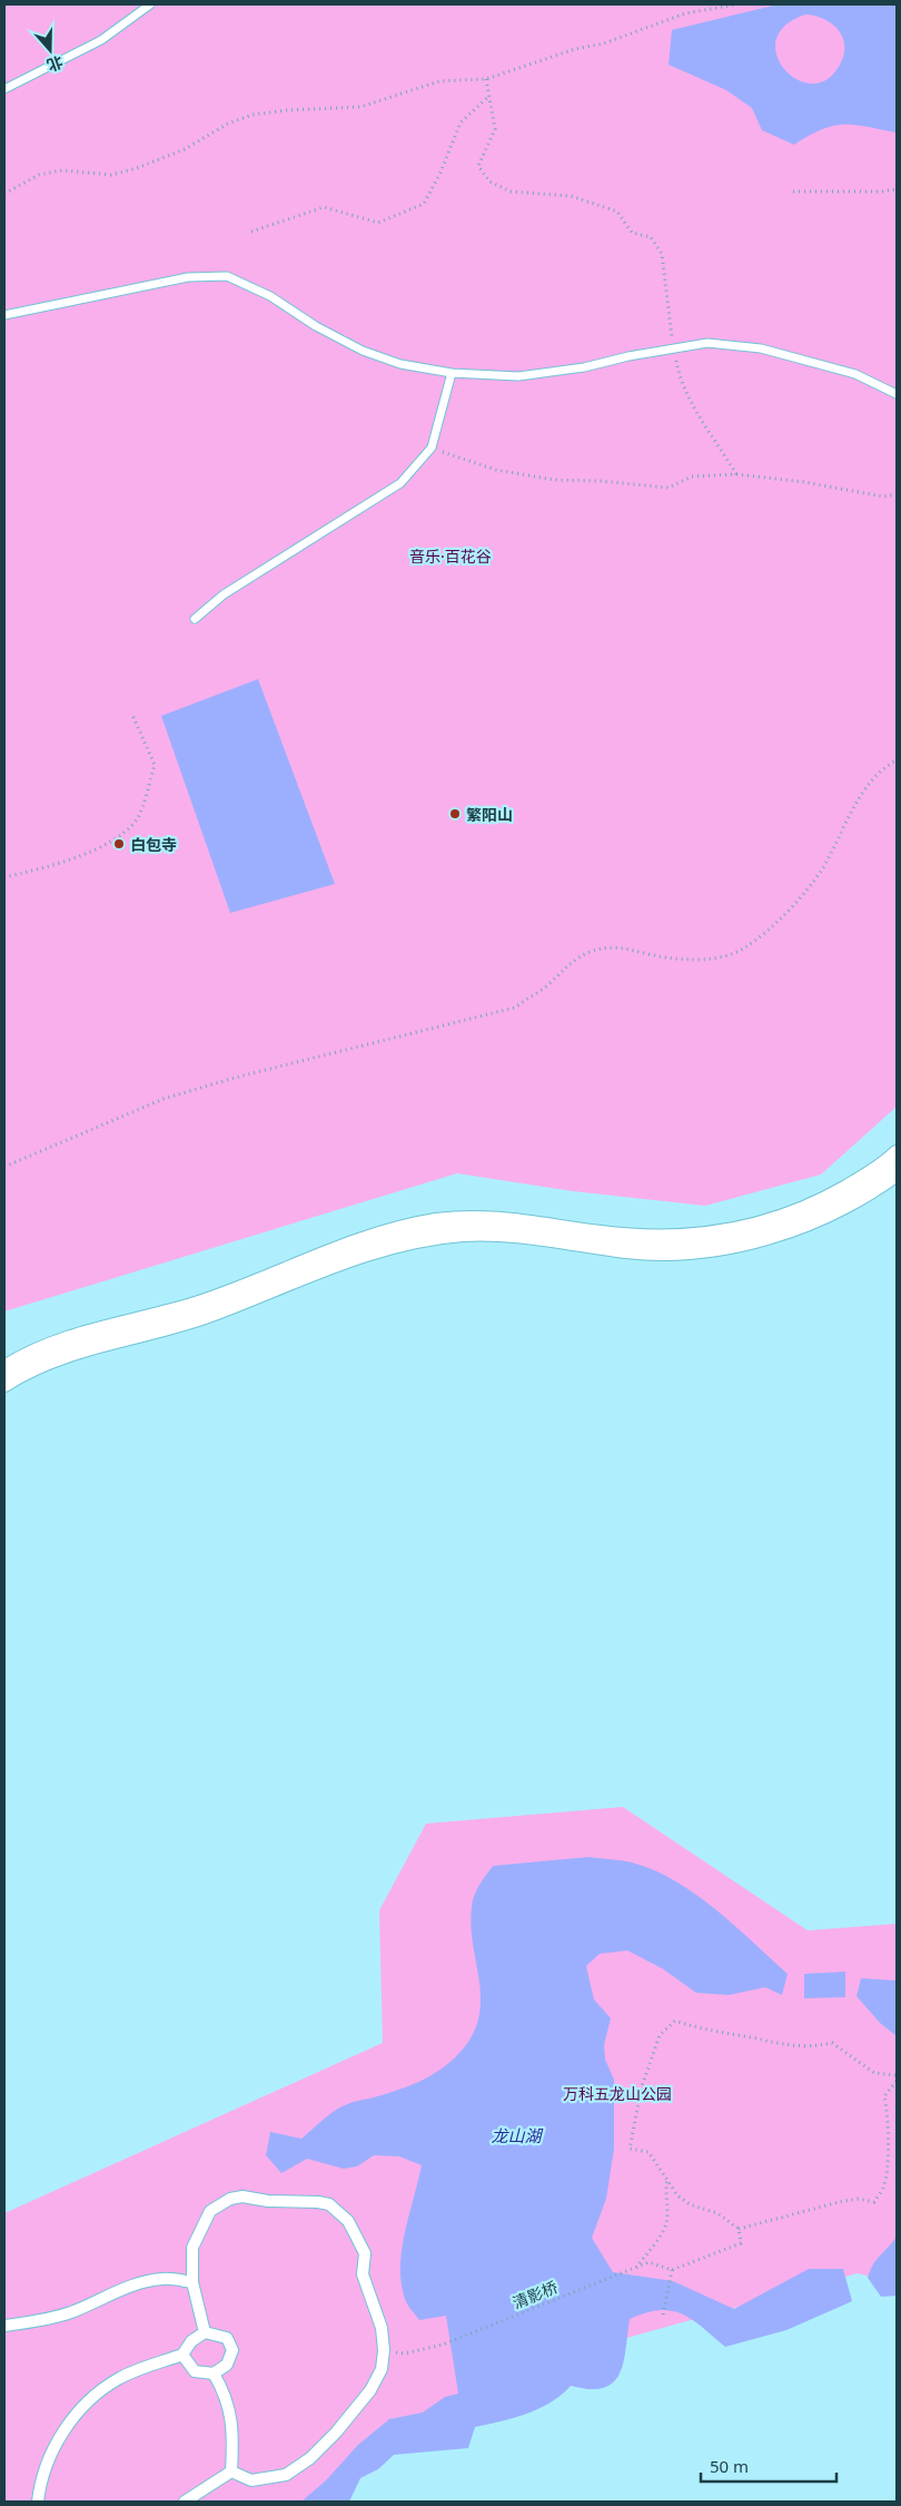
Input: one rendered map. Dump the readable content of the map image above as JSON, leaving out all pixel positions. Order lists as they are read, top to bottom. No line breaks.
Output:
{"streets":{"path":["清影桥"]},"water":["龙山湖"],"parks":["音乐·百花谷","万科五龙山公园"],"places":["繁阳山","白包寺"],"scale_bar":"50 m","north":"bottom"}
